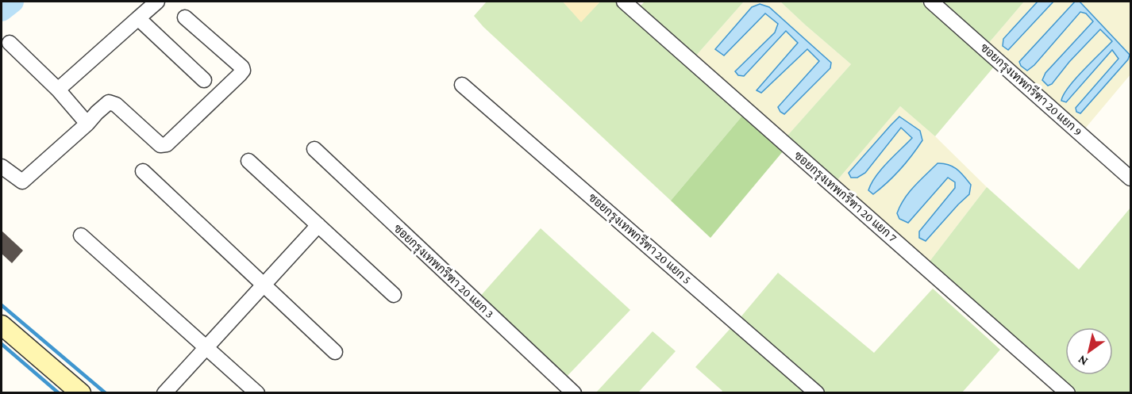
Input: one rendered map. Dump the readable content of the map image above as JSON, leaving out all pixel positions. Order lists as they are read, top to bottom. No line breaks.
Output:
{"streets":{"street":["ซอยกรุงเทพกรีฑา 20 แยก 9","ซอยกรุงเทพกรีฑา 20 แยก 7","ซอยกรุงเทพกรีฑา 20 แยก 5","ซอยกรุงเทพกรีฑา 20 แยก 3"]},"north":"bottom left"}
